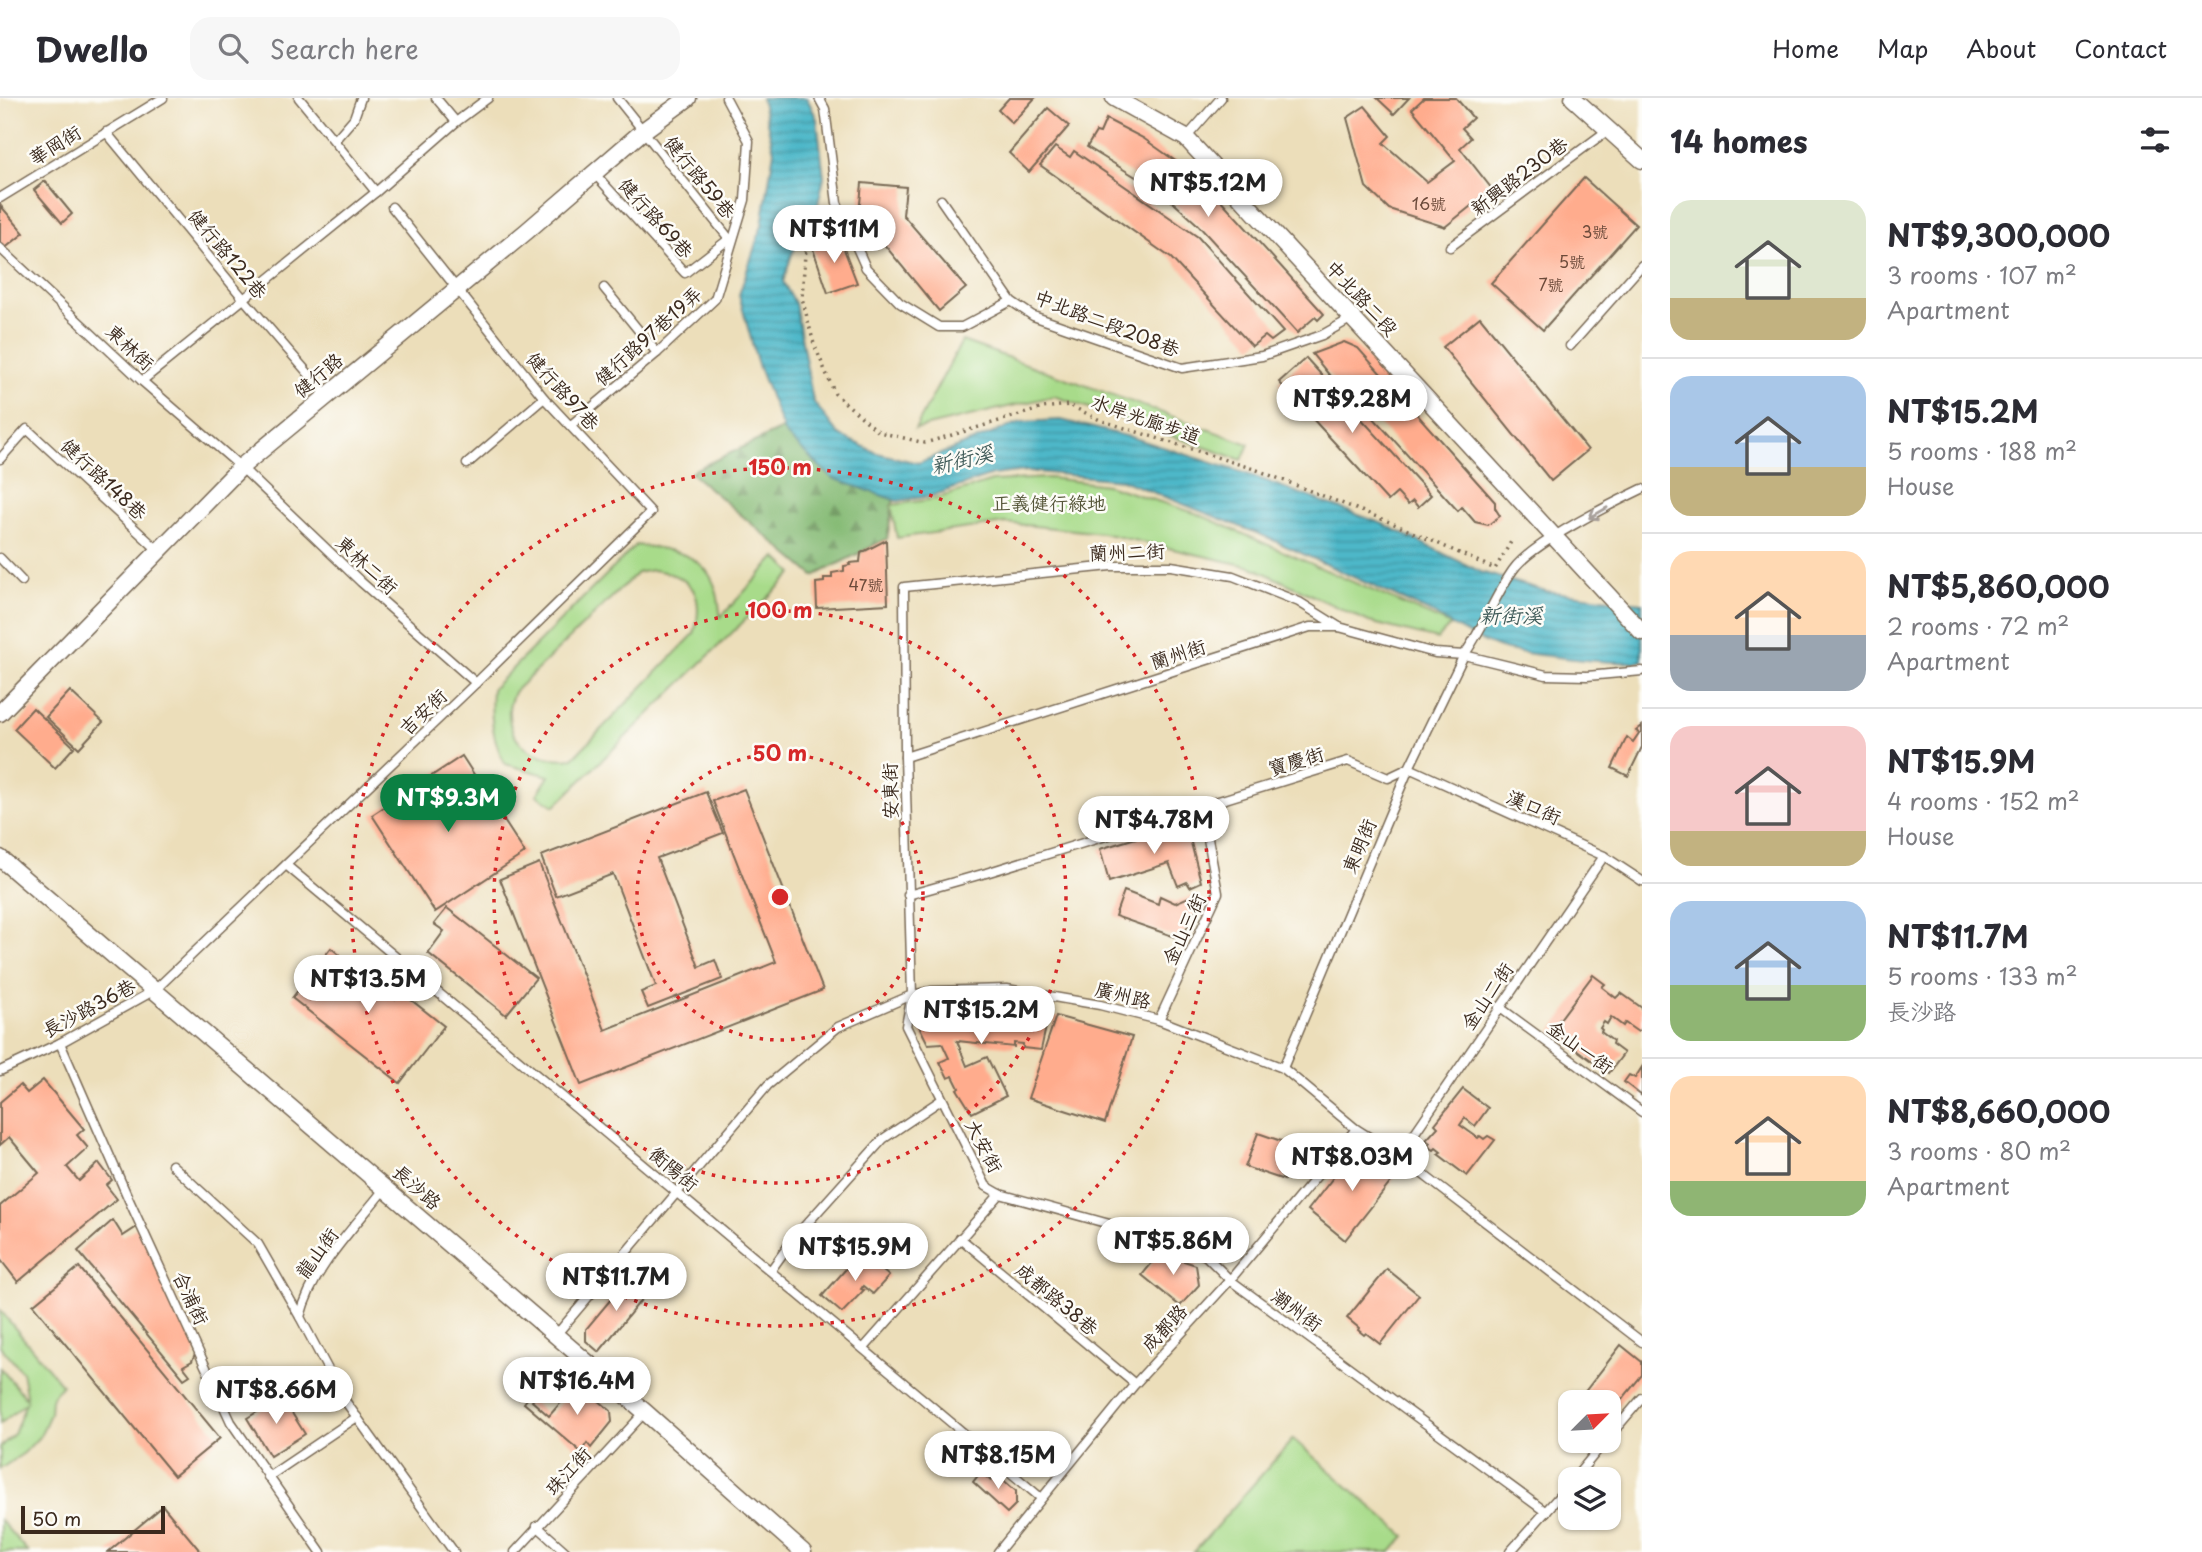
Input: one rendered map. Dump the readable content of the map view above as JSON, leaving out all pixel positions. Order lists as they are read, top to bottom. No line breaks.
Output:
{"streets":{"street":["中北路二段","健行路","長沙路"],"lane":["華岡街","新興路230巷","健行路59巷","健行路69巷","健行路122巷","中北路二段208巷","健行路97巷19弄","東林街","健行路97巷","健行路148巷","蘭州二街","東林二街","蘭州街","吉安街","寶慶街","安東街","漢口街","東明街","金山三街","廣州路","金山二街","長沙路36巷","金山一街","大安街","衡陽街","龍山街","合浦街","成都路38巷","潮州街","成都路","珠江街"],"path":["水岸光廊步道"]},"crossings":[["華岡街","健行路122巷"],["健行路59巷","健行路69巷"],["健行路59巷","健行路97巷19弄"],["健行路59巷","健行路"],["健行路69巷","健行路97巷19弄"],["健行路69巷","健行路"],["健行路122巷","健行路"],["中北路二段","中北路二段208巷"],["中北路二段","東明街"],["健行路97巷19弄","健行路97巷"],["東林街","健行路"],["東林街","東林二街"],["健行路","健行路97巷"],["健行路","健行路148巷"],["健行路","東林二街"],["健行路97巷","吉安街"],["蘭州二街","蘭州街"],["蘭州二街","安東街"],["東林二街","吉安街"],["蘭州街","安東街"],["蘭州街","東明街"],["吉安街","長沙路36巷"],["吉安街","衡陽街"],["吉安街","長沙路"],["寶慶街","安東街"],["寶慶街","漢口街"],["寶慶街","東明街"],["寶慶街","金山三街"],["安東街","廣州路"],["安東街","大安街"],["漢口街","東明街"],["漢口街","金山二街"],["東明街","廣州路"],["金山三街","廣州路"],["廣州路","金山二街"],["廣州路","大安街"],["廣州路","衡陽街"],["廣州路","長沙路"],["廣州路","成都路"],["金山二街","金山一街"],["長沙路36巷","長沙路"],["長沙路36巷","合浦街"],["大安街","衡陽街"],["大安街","成都路38巷"],["大安街","潮州街"],["衡陽街","成都路"],["長沙路","龍山街"],["長沙路","珠江街"],["成都路38巷","成都路"],["潮州街","成都路"]],"water":["新街溪"],"parks":["正義健行綠地"],"house_numbers":["16號","3號","5號","7號","47號"],"scale_bar":"50 m","north":"top right","page":{"header":"Dwello","search":"Search here","nav":["Home","Map","About","Contact"],"heading":"14 homes","price":["NT$5.12M","NT$11M","NT$9.28M","NT$9.3M","NT$4.78M","NT$13.5M","NT$15.2M","NT$8.03M","NT$5.86M","NT$15.9M","NT$11.7M","NT$16.4M","NT$8.66M","NT$8.15M"],"list":[{"name":"NT$9,300,000","note":"3 rooms · 107 m² · Apartment"},{"name":"NT$15.2M","note":"5 rooms · 188 m² · House"},{"name":"NT$5,860,000","note":"2 rooms · 72 m² · Apartment"},{"name":"NT$15.9M","note":"4 rooms · 152 m² · House"},{"name":"NT$11.7M","note":"5 rooms · 133 m² · 長沙路"},{"name":"NT$8,660,000","note":"3 rooms · 80 m² · Apartment"}],"scale":"50 m"},"rings":["150 m","100 m","50 m"]}
